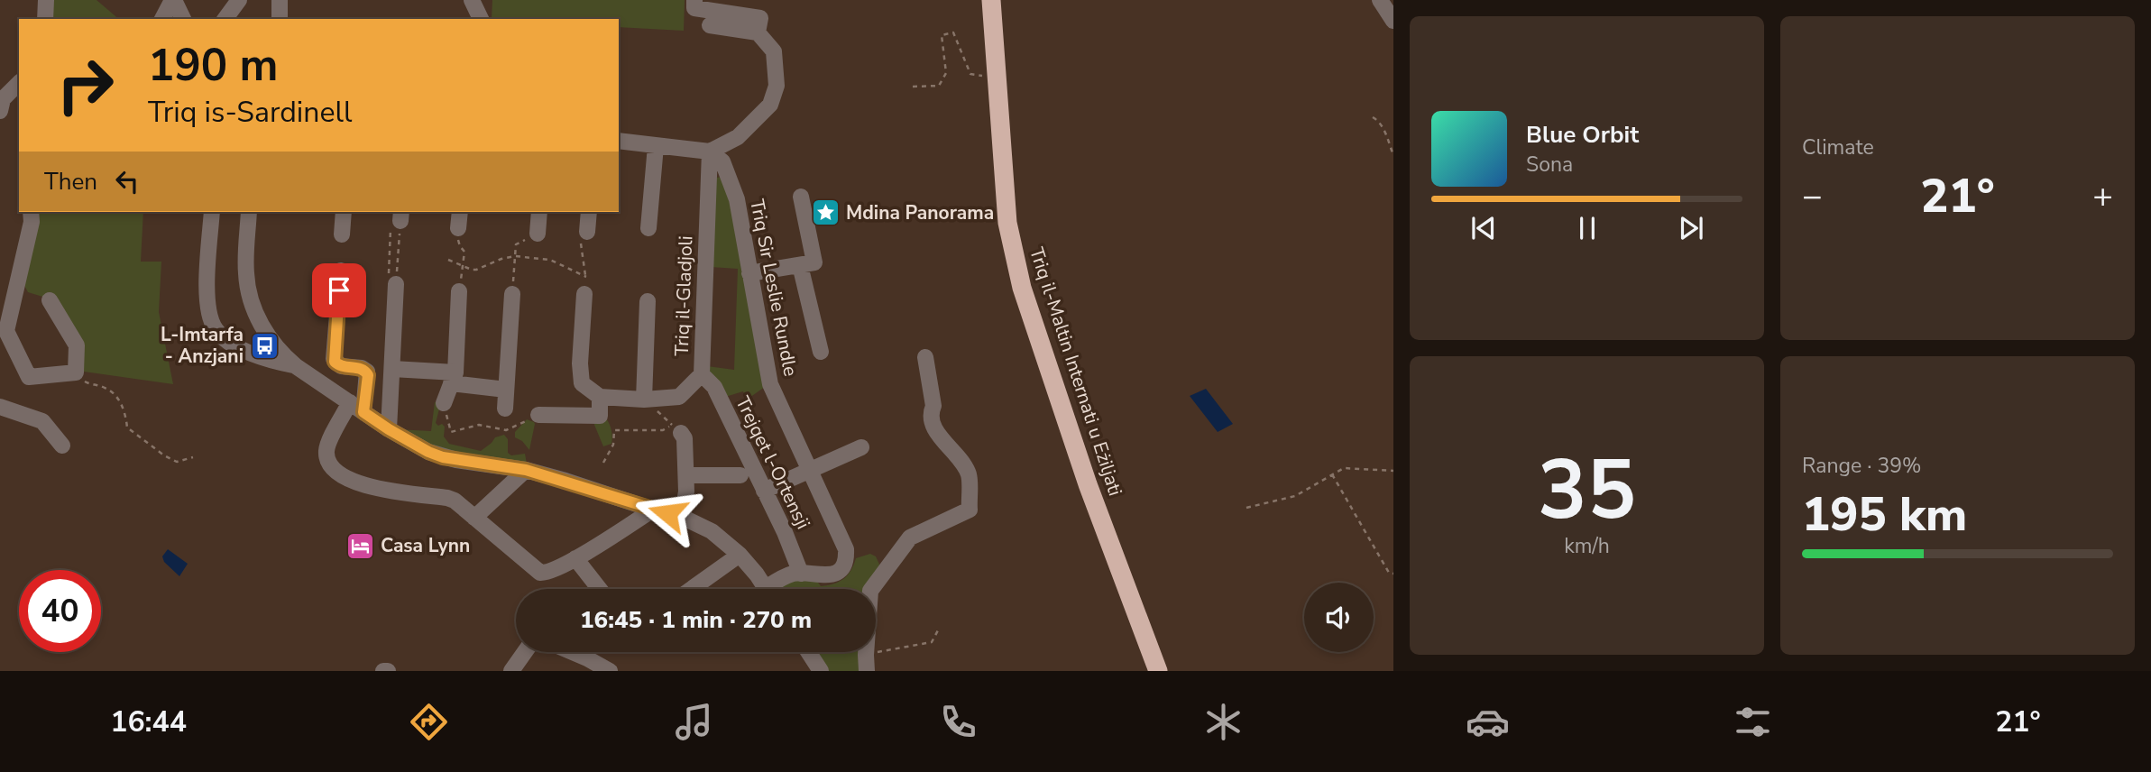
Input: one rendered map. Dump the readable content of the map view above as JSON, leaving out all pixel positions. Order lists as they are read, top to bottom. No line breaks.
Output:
{"streets":{"highway":["Triq il-Maltin Internati u Eżiljati"],"street":["Triq Sir Leslie Rundle","Triq il-Gladjoli","Trejqet l-Ortensji"]},"crossings":[["Triq Sir Leslie Rundle","Triq il-Gladjoli"],["Triq Sir Leslie Rundle","Trejqet l-Ortensji"],["Triq il-Gladjoli","Trejqet l-Ortensji"]],"places":{"place":["Mdina Panorama"],"bus stop":["L-Imtarfa - Anzjani"],"hotel":["Casa Lynn"]},"page":{"tile":["Climate",["35","km/h"],["Range · 39%","195 km"]],"turn":["190 m","Triq is-Sardinell"],"song":["Blue Orbit","Sona"],"then":"Then","heat":["−","21°","+"],"limit":"40","trip":"16:45 · 1 min · 270 m","tabs":["16:44","21°"]}}
